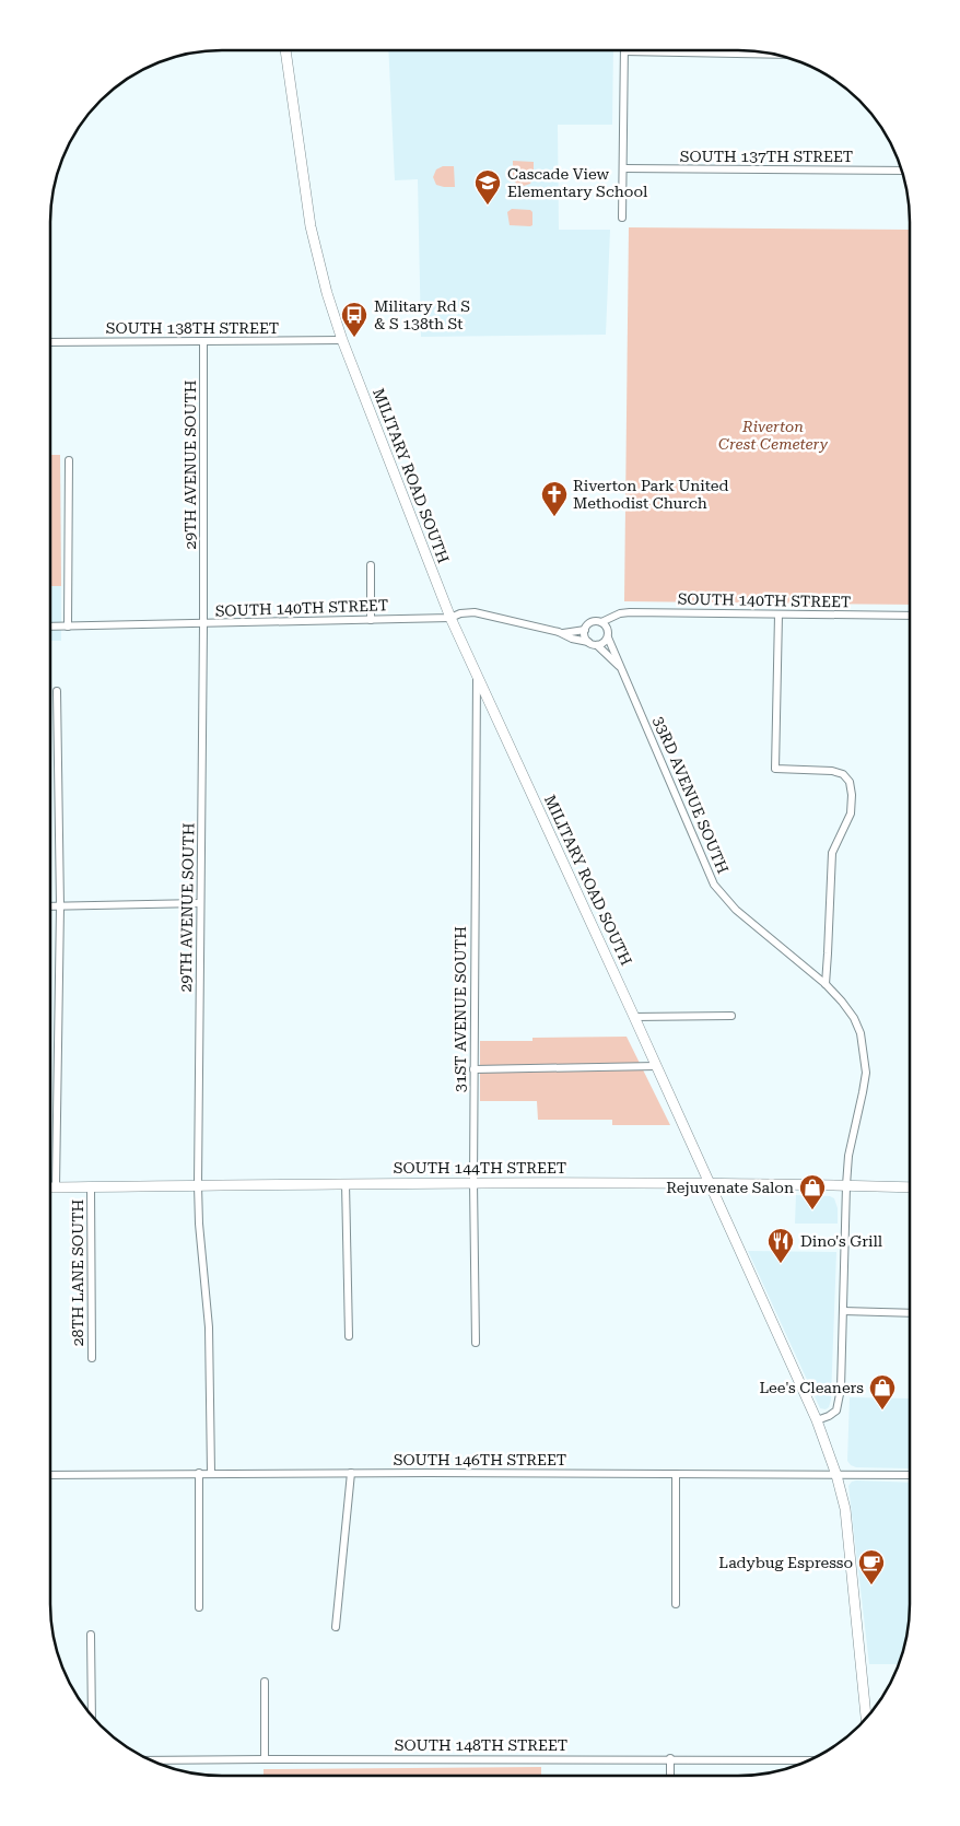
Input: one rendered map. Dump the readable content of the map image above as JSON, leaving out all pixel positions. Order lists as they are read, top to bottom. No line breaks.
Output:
{"streets":{"street":["SOUTH 137TH STREET","SOUTH 138TH STREET","29TH AVENUE SOUTH","MILITARY ROAD SOUTH","SOUTH 140TH STREET","33RD AVENUE SOUTH","31ST AVENUE SOUTH","SOUTH 144TH STREET","28TH LANE SOUTH","SOUTH 146TH STREET","SOUTH 148TH STREET"]},"crossings":[["SOUTH 138TH STREET","29TH AVENUE SOUTH"],["SOUTH 138TH STREET","MILITARY ROAD SOUTH"],["29TH AVENUE SOUTH","SOUTH 140TH STREET"],["29TH AVENUE SOUTH","SOUTH 144TH STREET"],["29TH AVENUE SOUTH","SOUTH 146TH STREET"],["MILITARY ROAD SOUTH","SOUTH 140TH STREET"],["MILITARY ROAD SOUTH","33RD AVENUE SOUTH"],["MILITARY ROAD SOUTH","31ST AVENUE SOUTH"],["MILITARY ROAD SOUTH","SOUTH 144TH STREET"],["MILITARY ROAD SOUTH","SOUTH 146TH STREET"],["SOUTH 140TH STREET","33RD AVENUE SOUTH"],["33RD AVENUE SOUTH","SOUTH 144TH STREET"],["31ST AVENUE SOUTH","SOUTH 144TH STREET"],["SOUTH 144TH STREET","28TH LANE SOUTH"]],"parks":["Riverton Crest Cemetery"],"places":{"school or university":["Cascade View Elementary School"],"bus stop":["Military Rd S & S 138th St"],"church":["Riverton Park United Methodist Church"],"shop":["Rejuvenate Salon","Lee's Cleaners"],"restaurant":["Dino's Grill"],"cafe":["Ladybug Espresso"]}}
